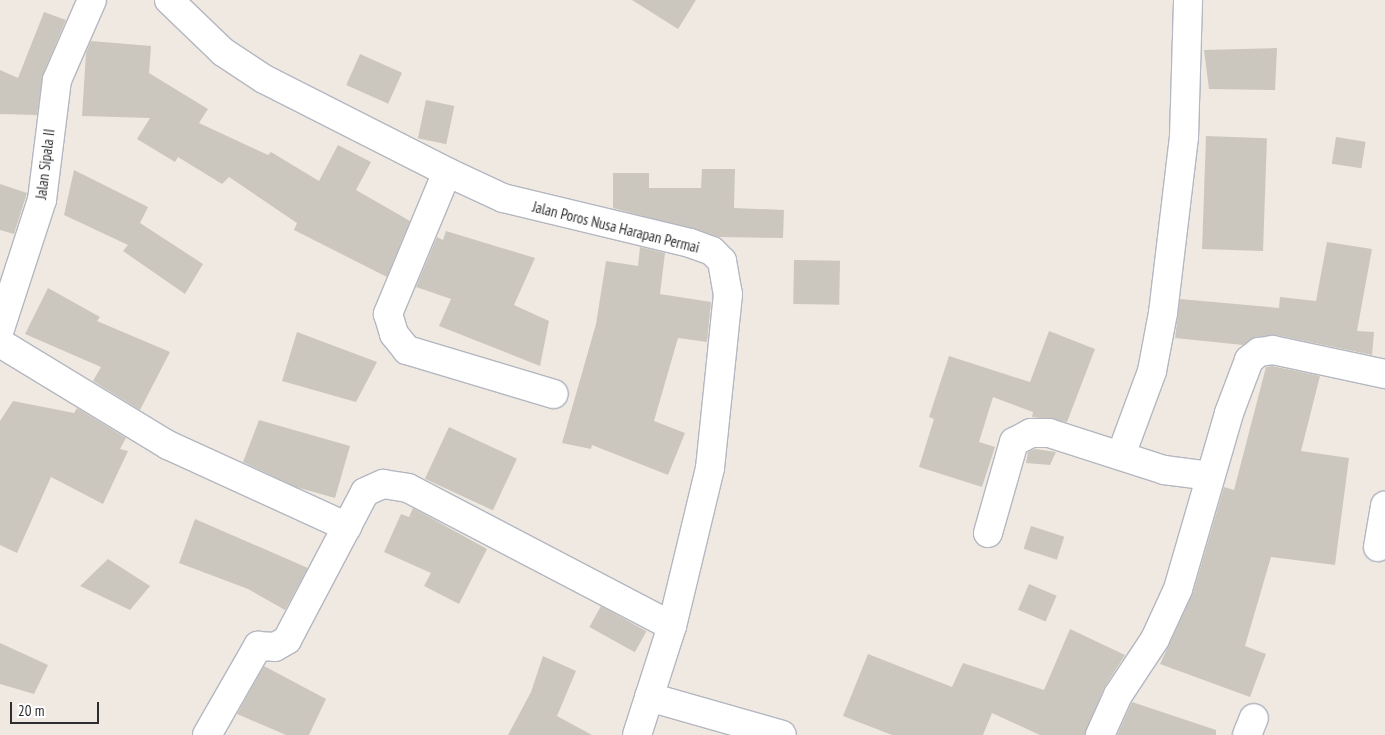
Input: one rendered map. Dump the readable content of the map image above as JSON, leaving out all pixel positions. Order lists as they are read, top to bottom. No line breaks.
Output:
{"streets":{"street":["Jalan Sipala II","Jalan Poros Nusa Harapan Permai"]},"scale_bar":"20 m"}
